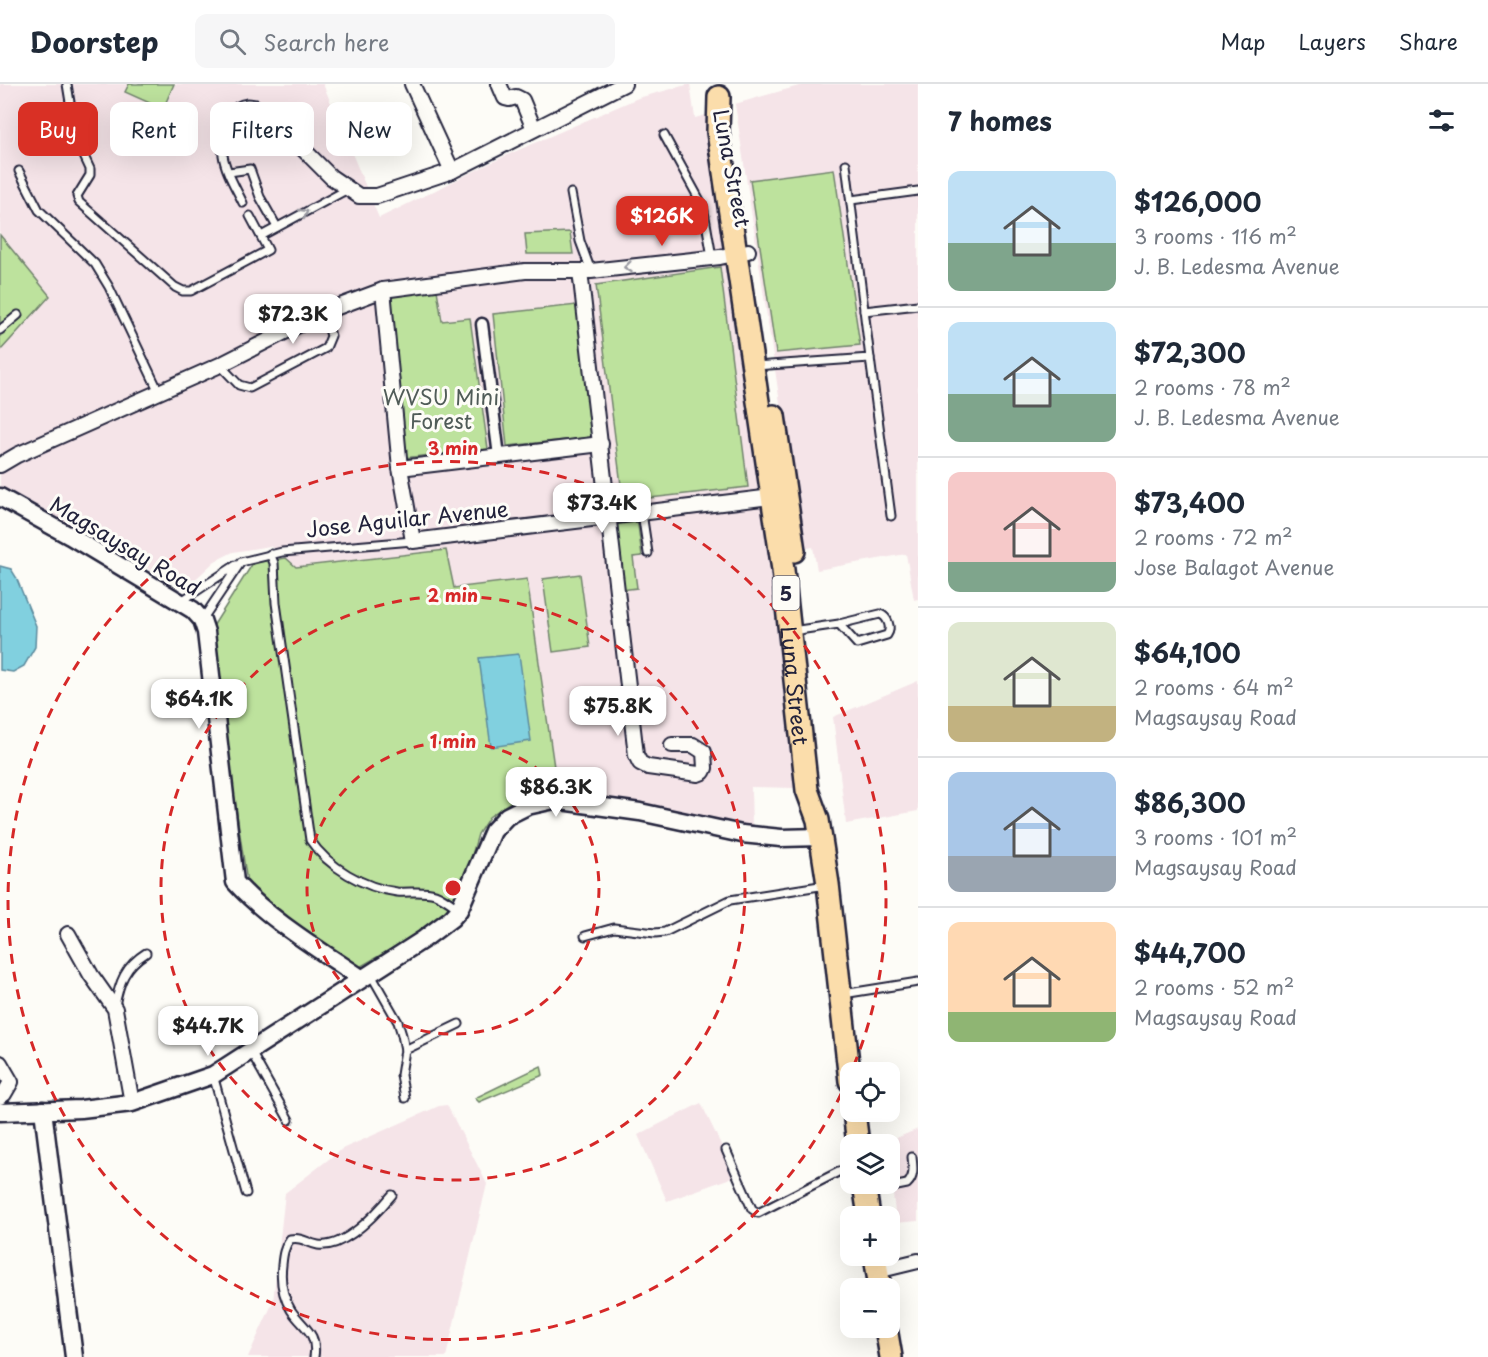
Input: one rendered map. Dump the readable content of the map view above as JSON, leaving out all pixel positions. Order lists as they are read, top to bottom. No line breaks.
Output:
{"streets":{"main road":["Luna Street","5"],"street":["Jose Aguilar Avenue","Magsaysay Road"]},"crossings":[["Luna Street","Jose Aguilar Avenue"],["Jose Aguilar Avenue","Magsaysay Road"]],"parks":["WVSU Mini Forest"],"page":{"header":"Doorstep","search":"Search here","nav":["Map","Layers","Share"],"heading":"7 homes","chip":["Buy","Rent","Filters","New"],"list":[{"name":"$126,000","note":"3 rooms · 116 m² · J. B. Ledesma Avenue"},{"name":"$72,300","note":"2 rooms · 78 m² · J. B. Ledesma Avenue"},{"name":"$73,400","note":"2 rooms · 72 m² · Jose Balagot Avenue"},{"name":"$64,100","note":"2 rooms · 64 m² · Magsaysay Road"},{"name":"$86,300","note":"3 rooms · 101 m² · Magsaysay Road"},{"name":"$44,700","note":"2 rooms · 52 m² · Magsaysay Road"}],"price":["$126K","$72.3K","$73.4K","$64.1K","$75.8K","$86.3K","$44.7K"],"map_buttons":["+","−"]},"rings":["3 min","2 min","1 min"]}
